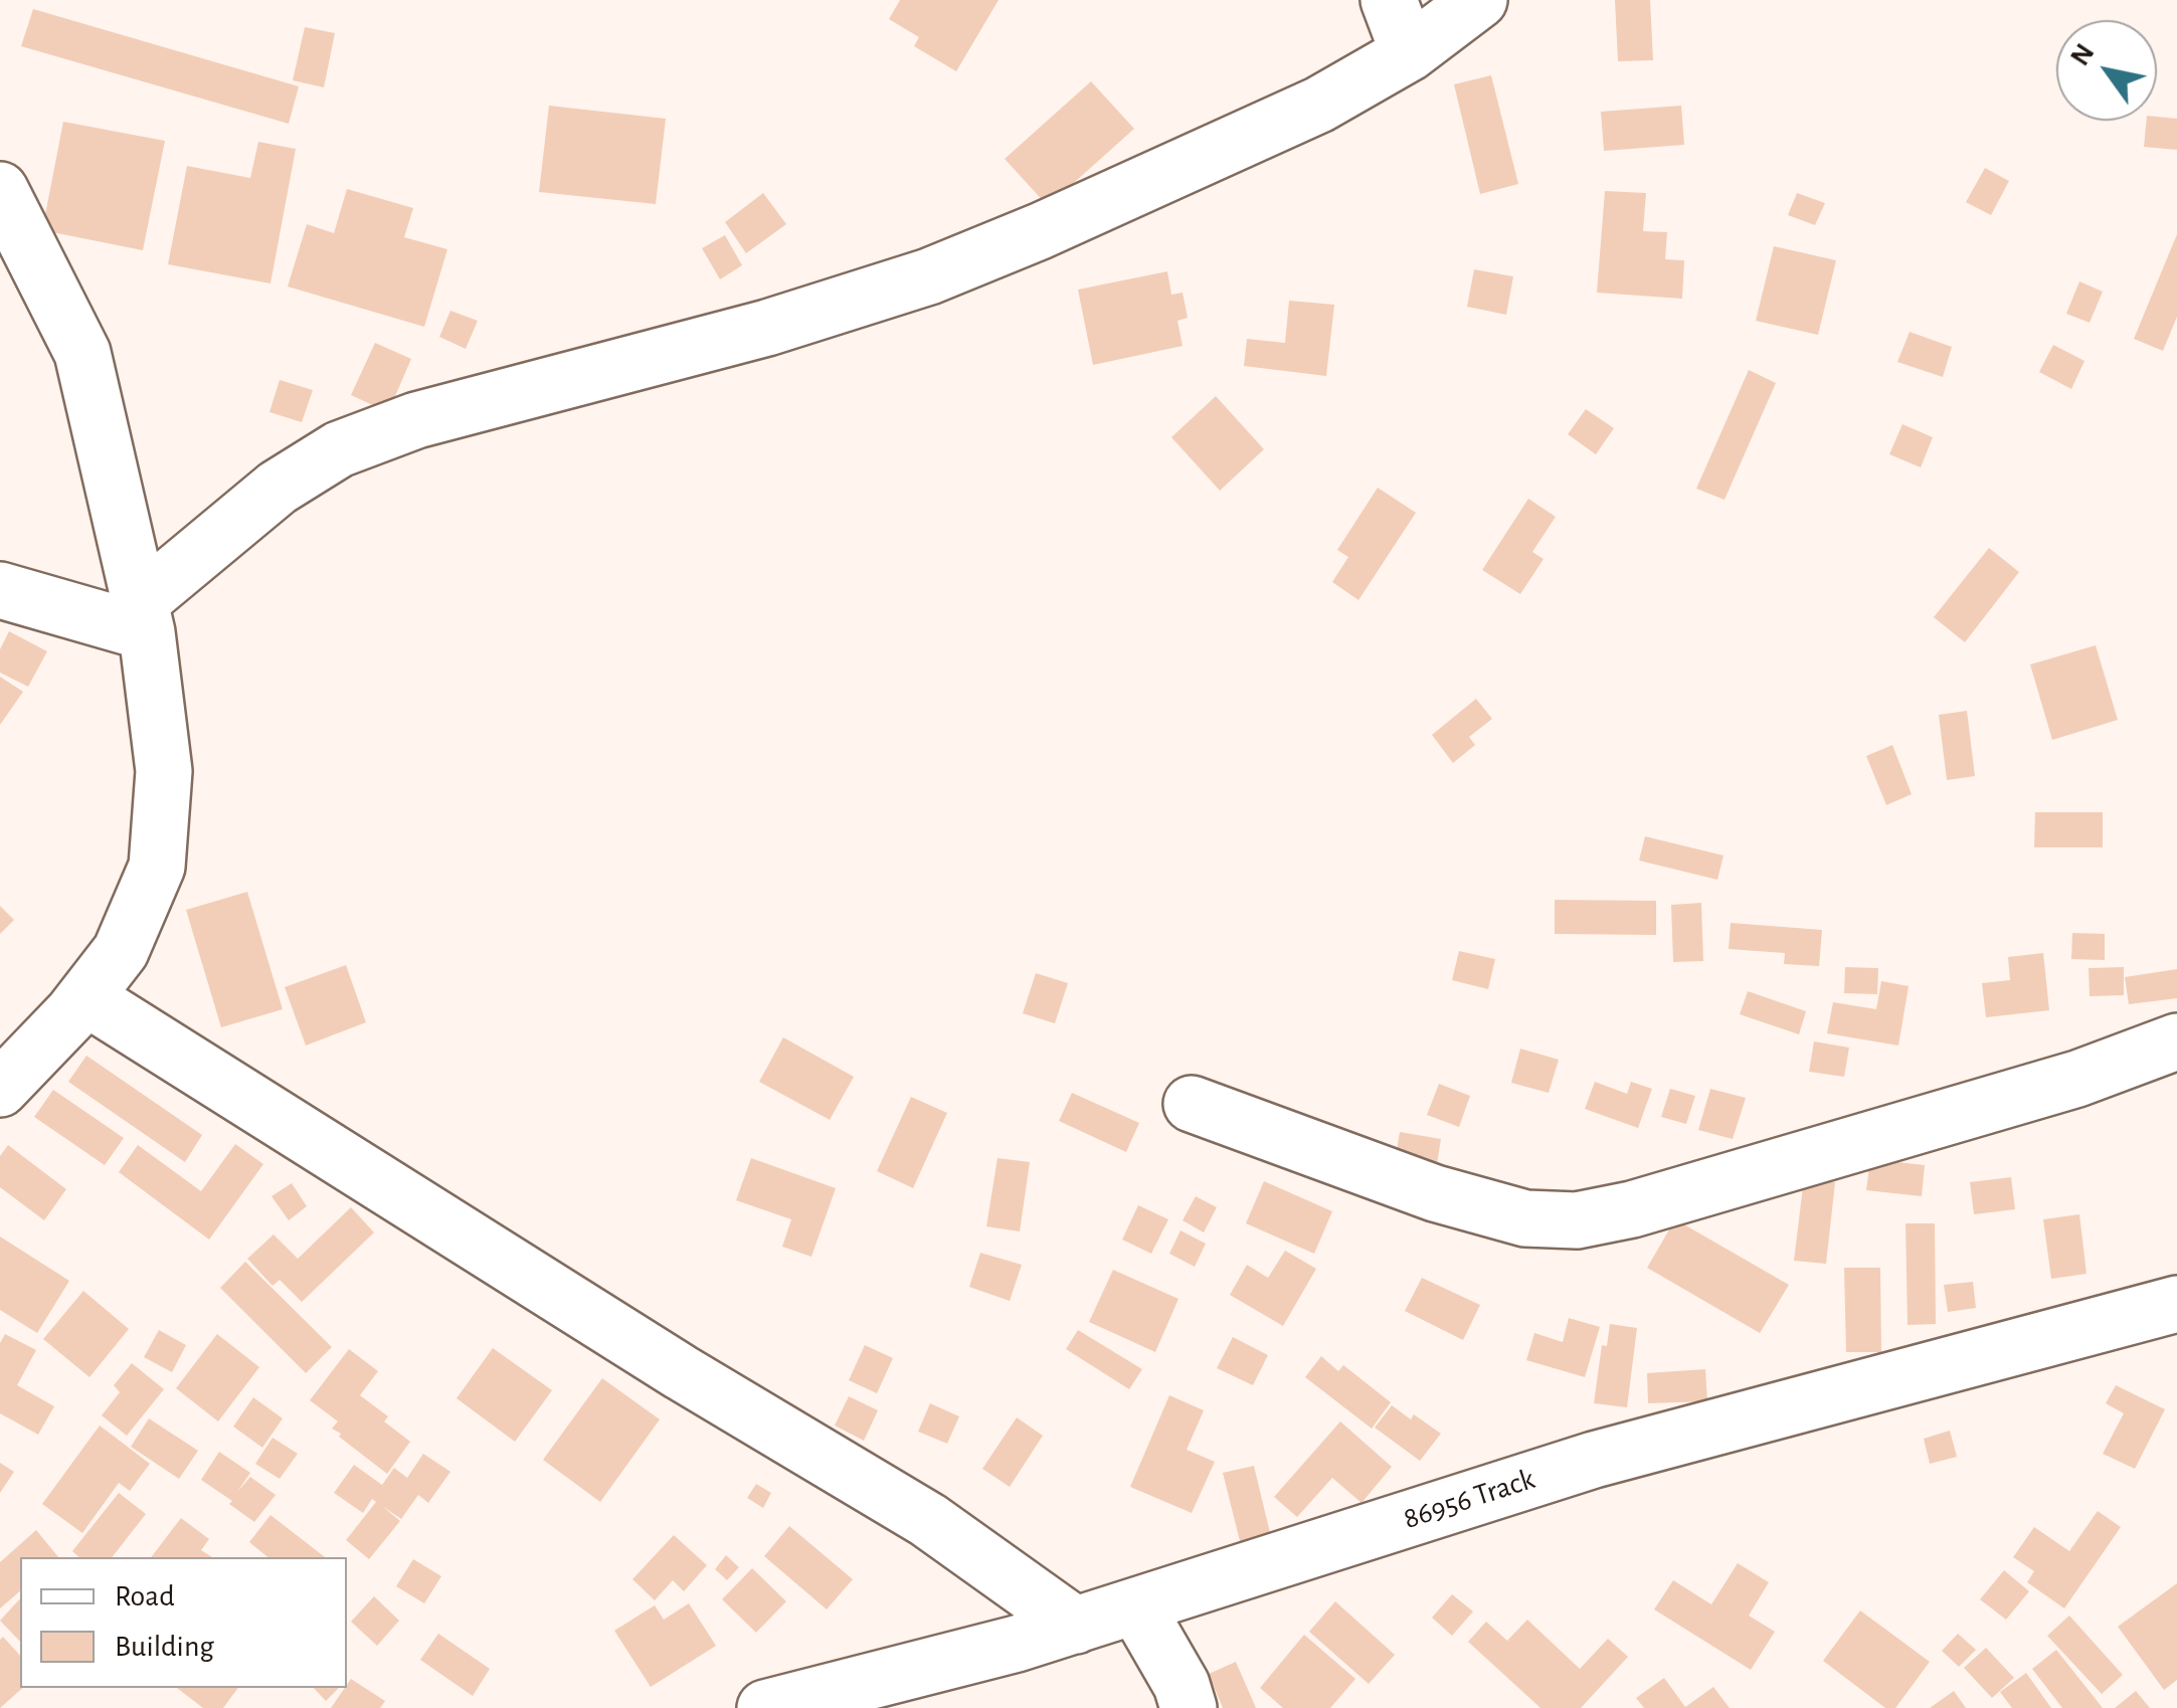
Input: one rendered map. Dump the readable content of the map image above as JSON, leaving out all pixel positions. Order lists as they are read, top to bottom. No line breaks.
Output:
{"streets":{"street":["86956 Track"]},"legend":["Road","Building"],"north":"top left"}
